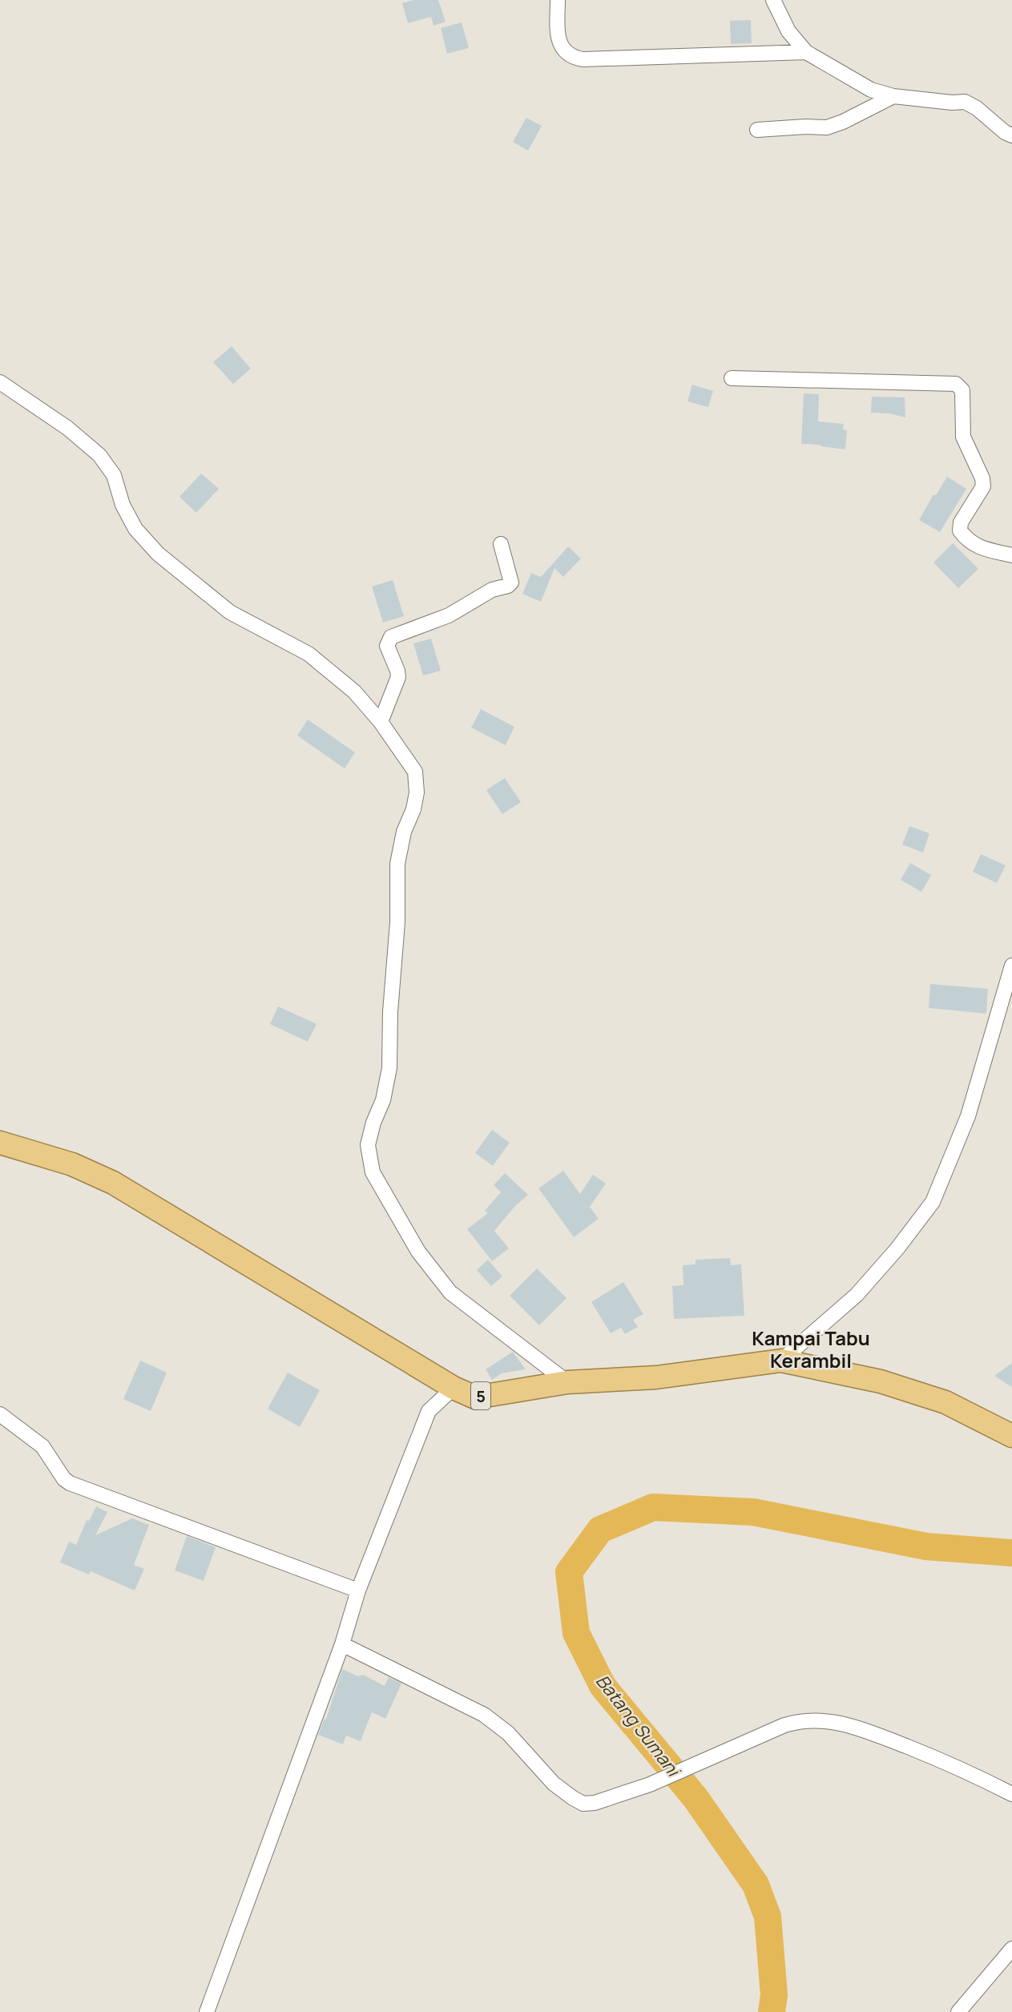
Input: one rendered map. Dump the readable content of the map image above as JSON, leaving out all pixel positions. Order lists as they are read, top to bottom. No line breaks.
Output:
{"streets":{"highway":["5"]},"districts":["Kampai Tabu Kerambil"],"water":["Batang Sumani"]}
